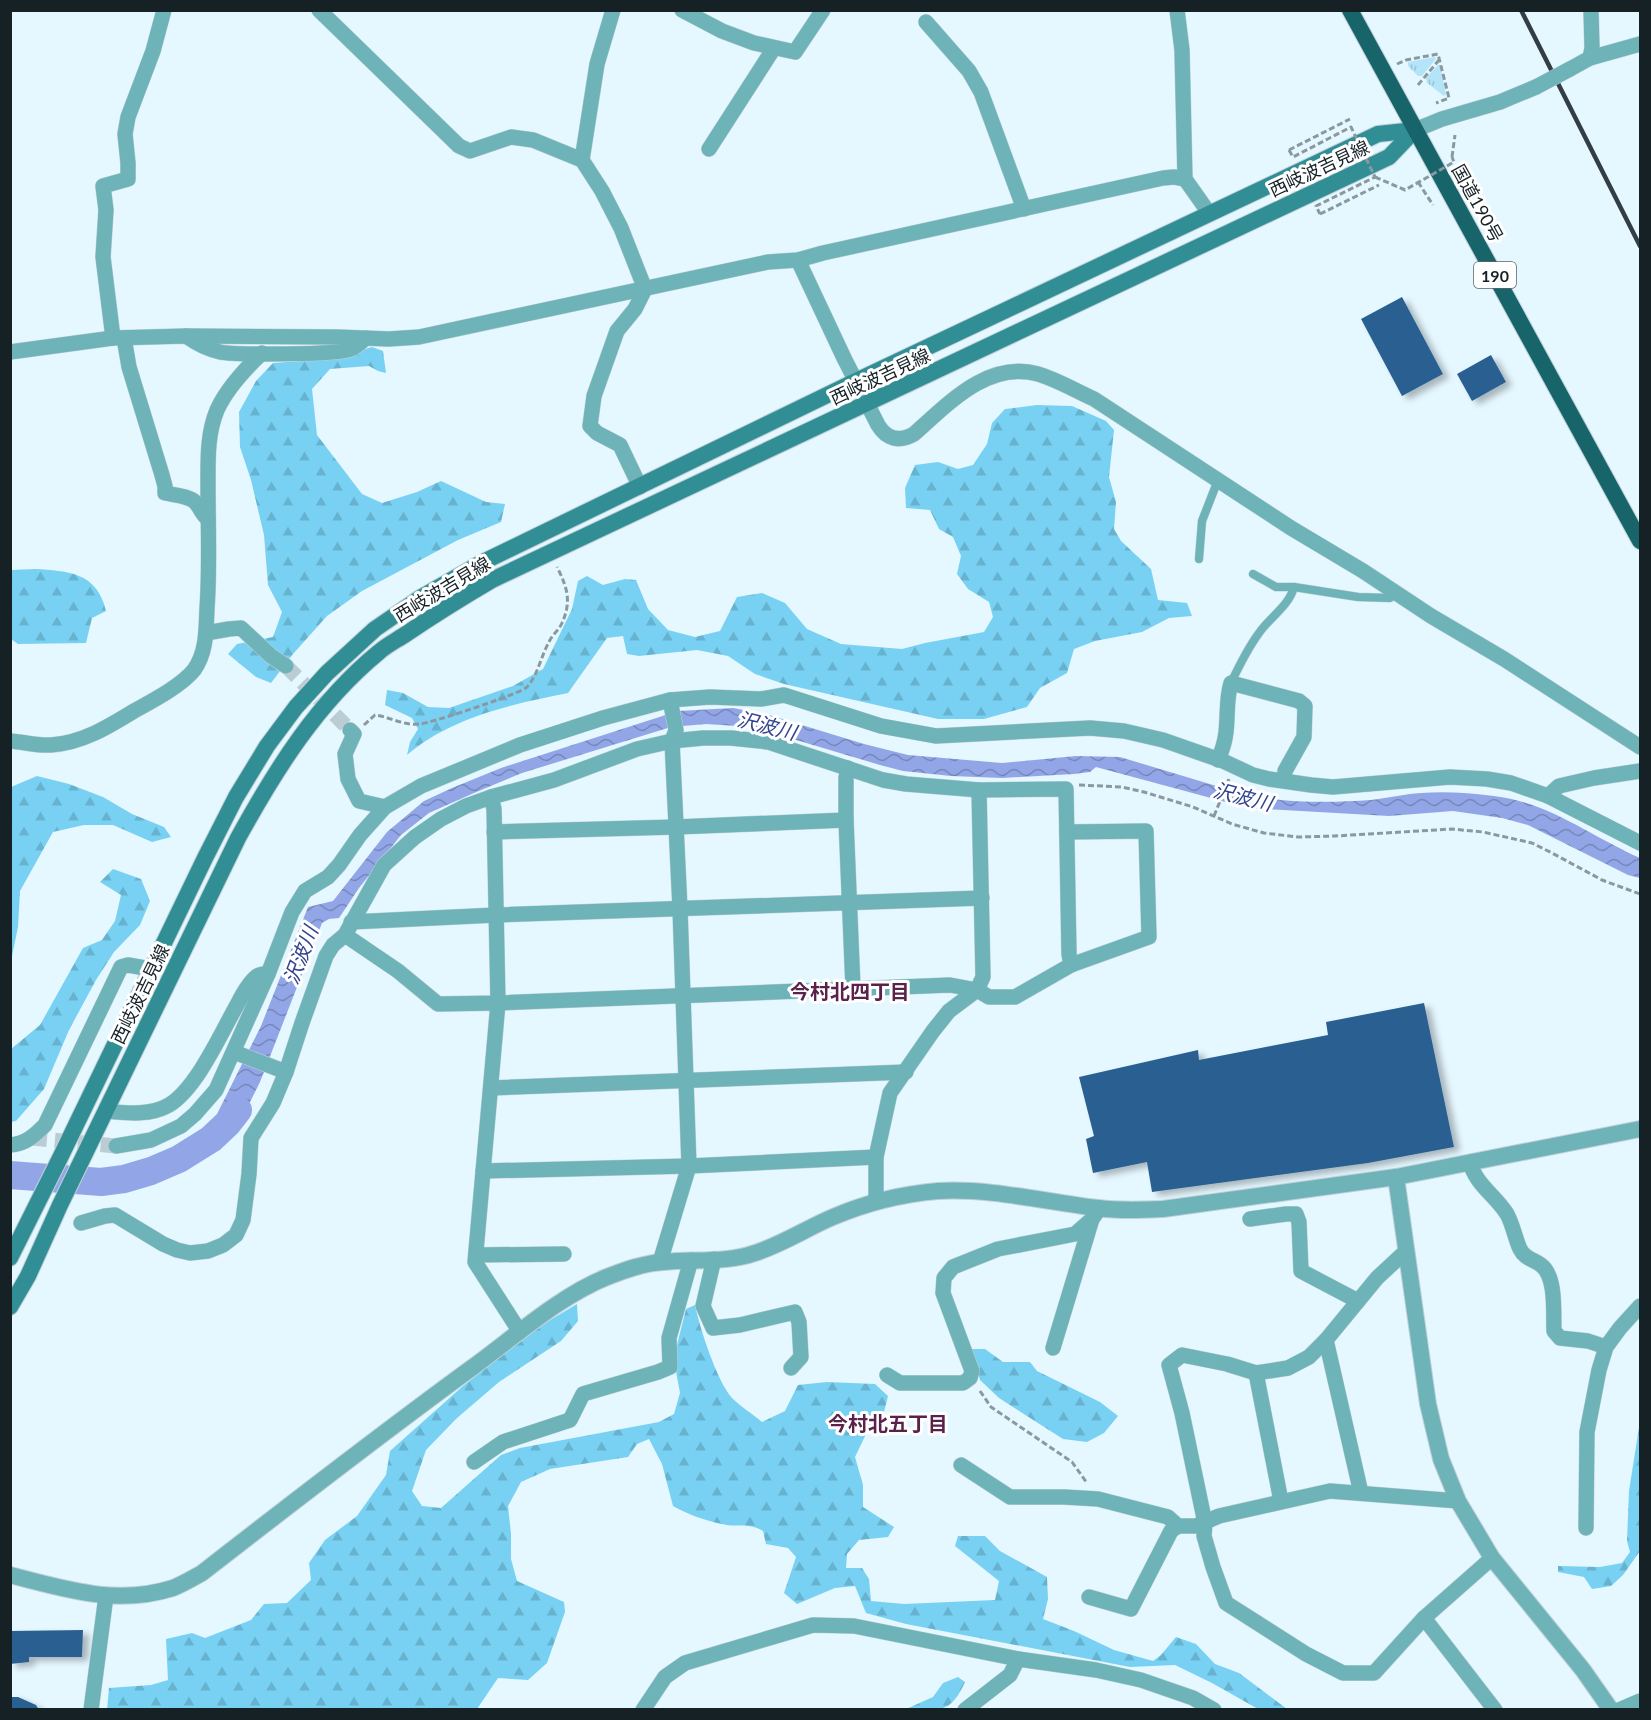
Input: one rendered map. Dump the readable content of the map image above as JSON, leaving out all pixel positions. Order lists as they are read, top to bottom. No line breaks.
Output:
{"streets":{"highway":["国道190号","190"],"main road":["西岐波吉見線"]},"crossings":[["西岐波吉見線","国道190号"]],"districts":["今村北四丁目","今村北五丁目"],"water":["沢波川"]}
